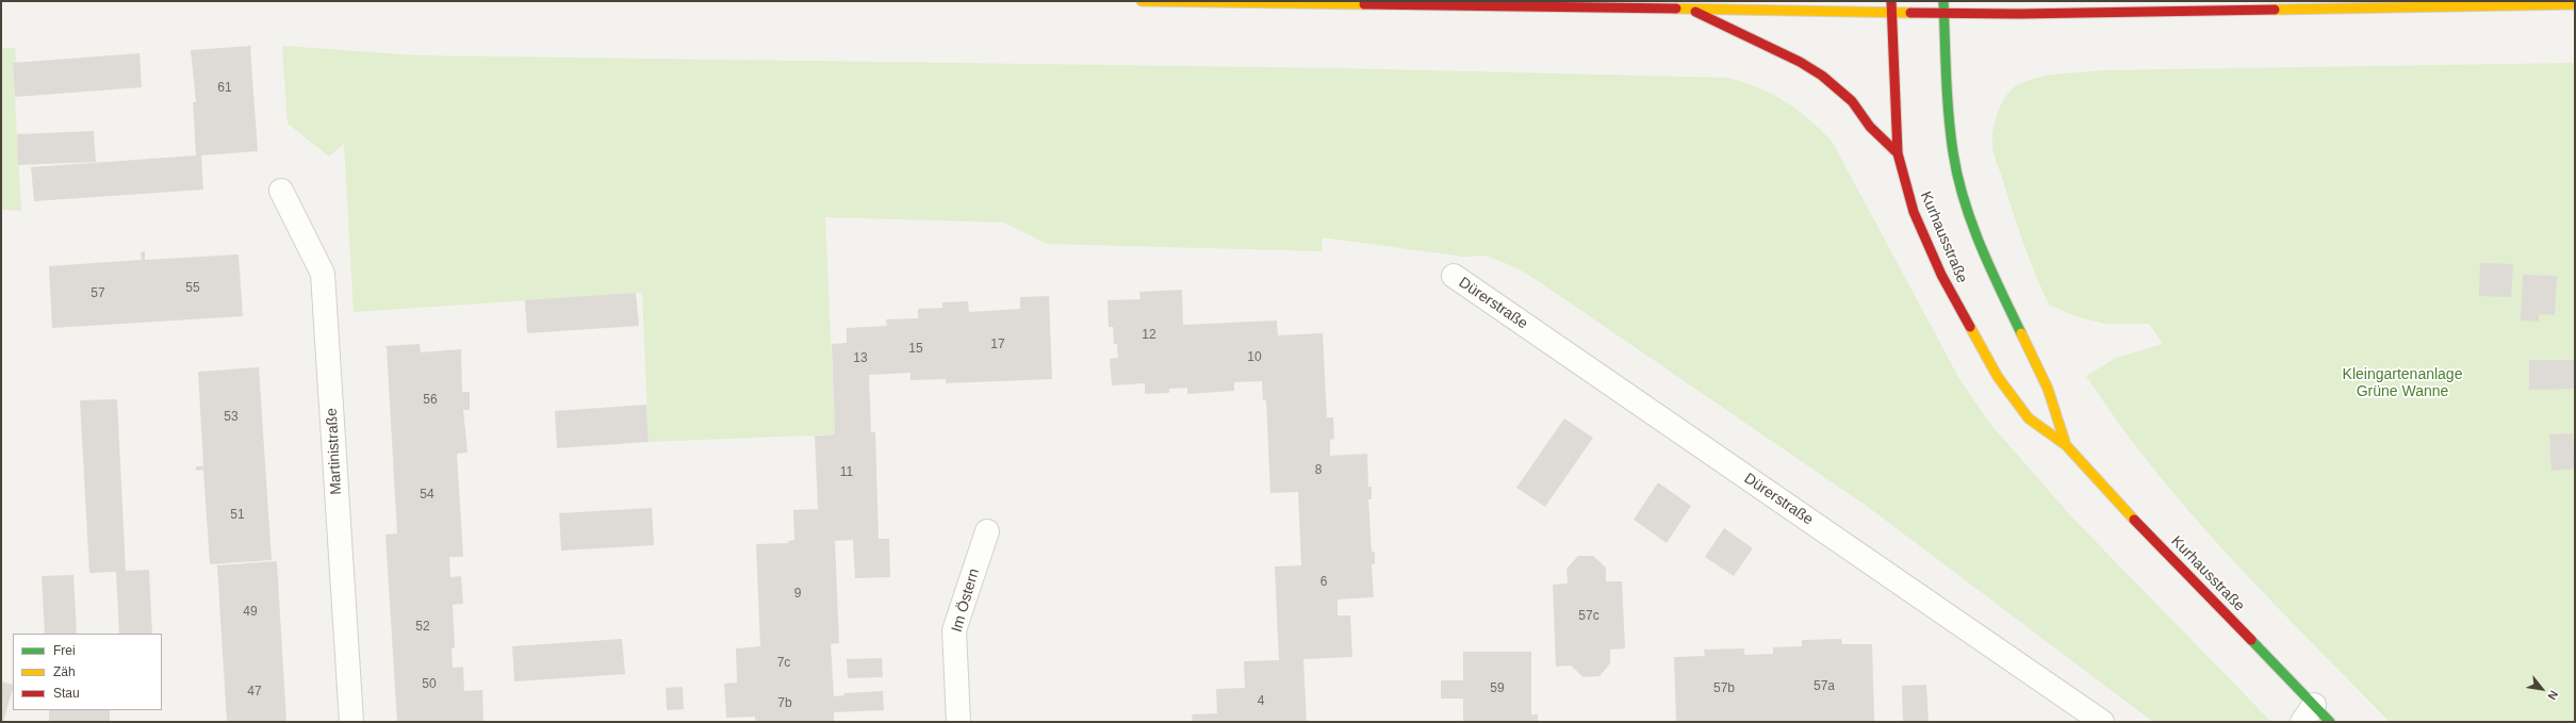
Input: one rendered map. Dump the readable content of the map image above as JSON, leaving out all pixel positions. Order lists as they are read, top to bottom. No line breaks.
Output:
{"streets":{"main road":["Kurhausstraße"],"street":["Dürerstraße","Martinistraße","Im Östern"]},"parks":["Kleingartenanlage Grüne Wanne"],"house_numbers":["61","55","57","12","17","15","10","13","56","53","8","11","54","51","6","9","49","57c","52","7c","50","57a","59","57b","47","4","7b"],"legend":["Frei","Zäh","Stau"],"north":"bottom right"}
